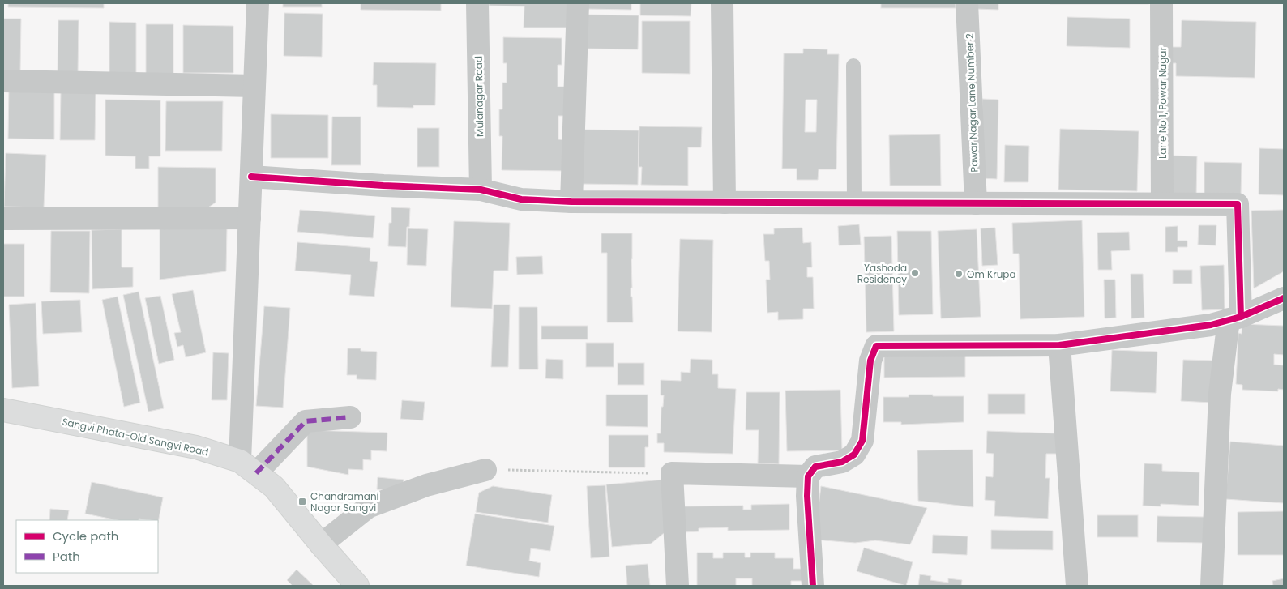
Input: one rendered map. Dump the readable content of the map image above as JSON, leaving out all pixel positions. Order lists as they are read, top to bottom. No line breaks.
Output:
{"streets":{"main road":["Sangvi Phata-Old Sangvi Road"],"street":["Mulanagar Road","Pawar Nagar Lane Number 2","Lane No 1, Powar Nagar"]},"places":{"other":["Yashoda Residency","Om Krupa"],"transit":["Chandramani Nagar Sangvi"]},"legend":["Cycle path","Path"]}
